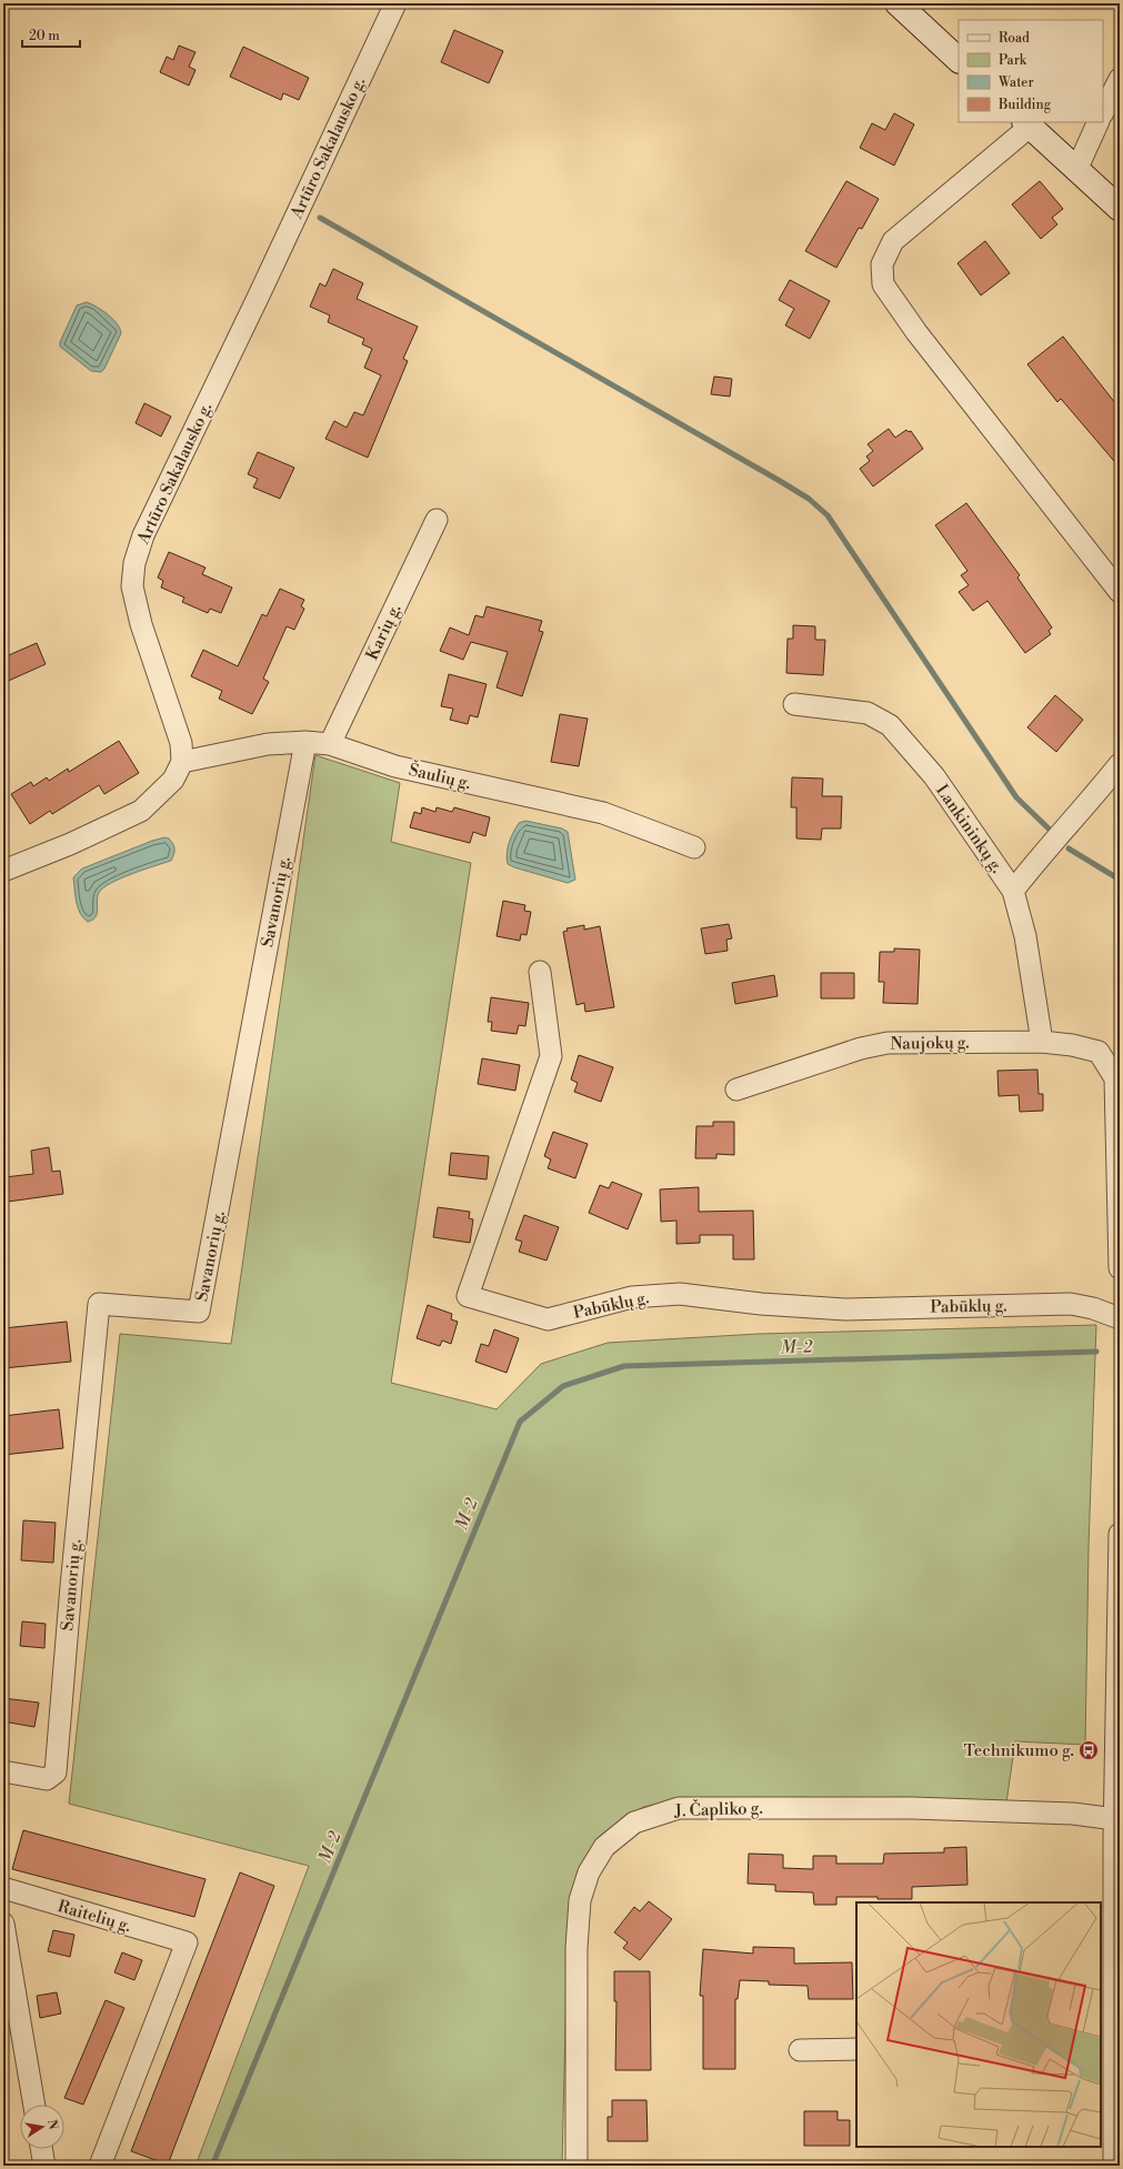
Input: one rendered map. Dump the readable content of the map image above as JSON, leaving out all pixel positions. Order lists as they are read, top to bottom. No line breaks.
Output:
{"streets":{"street":["Artūro Sakalausko g.","Karių g.","Šaulių g.","Lankininkų g.","Savanorių g.","Naujokų g.","Pabūklų g.","J. Čapliko g.","Raitelių g."]},"crossings":[["Artūro Sakalausko g.","Šaulių g."],["Karių g.","Šaulių g."],["Šaulių g.","Savanorių g."],["Lankininkų g.","Naujokų g."]],"water":["M-2"],"places":{"bus stop":["Technikumo g."]},"legend":["Road","Park","Water","Building"],"scale_bar":"20 m","north":"right"}
